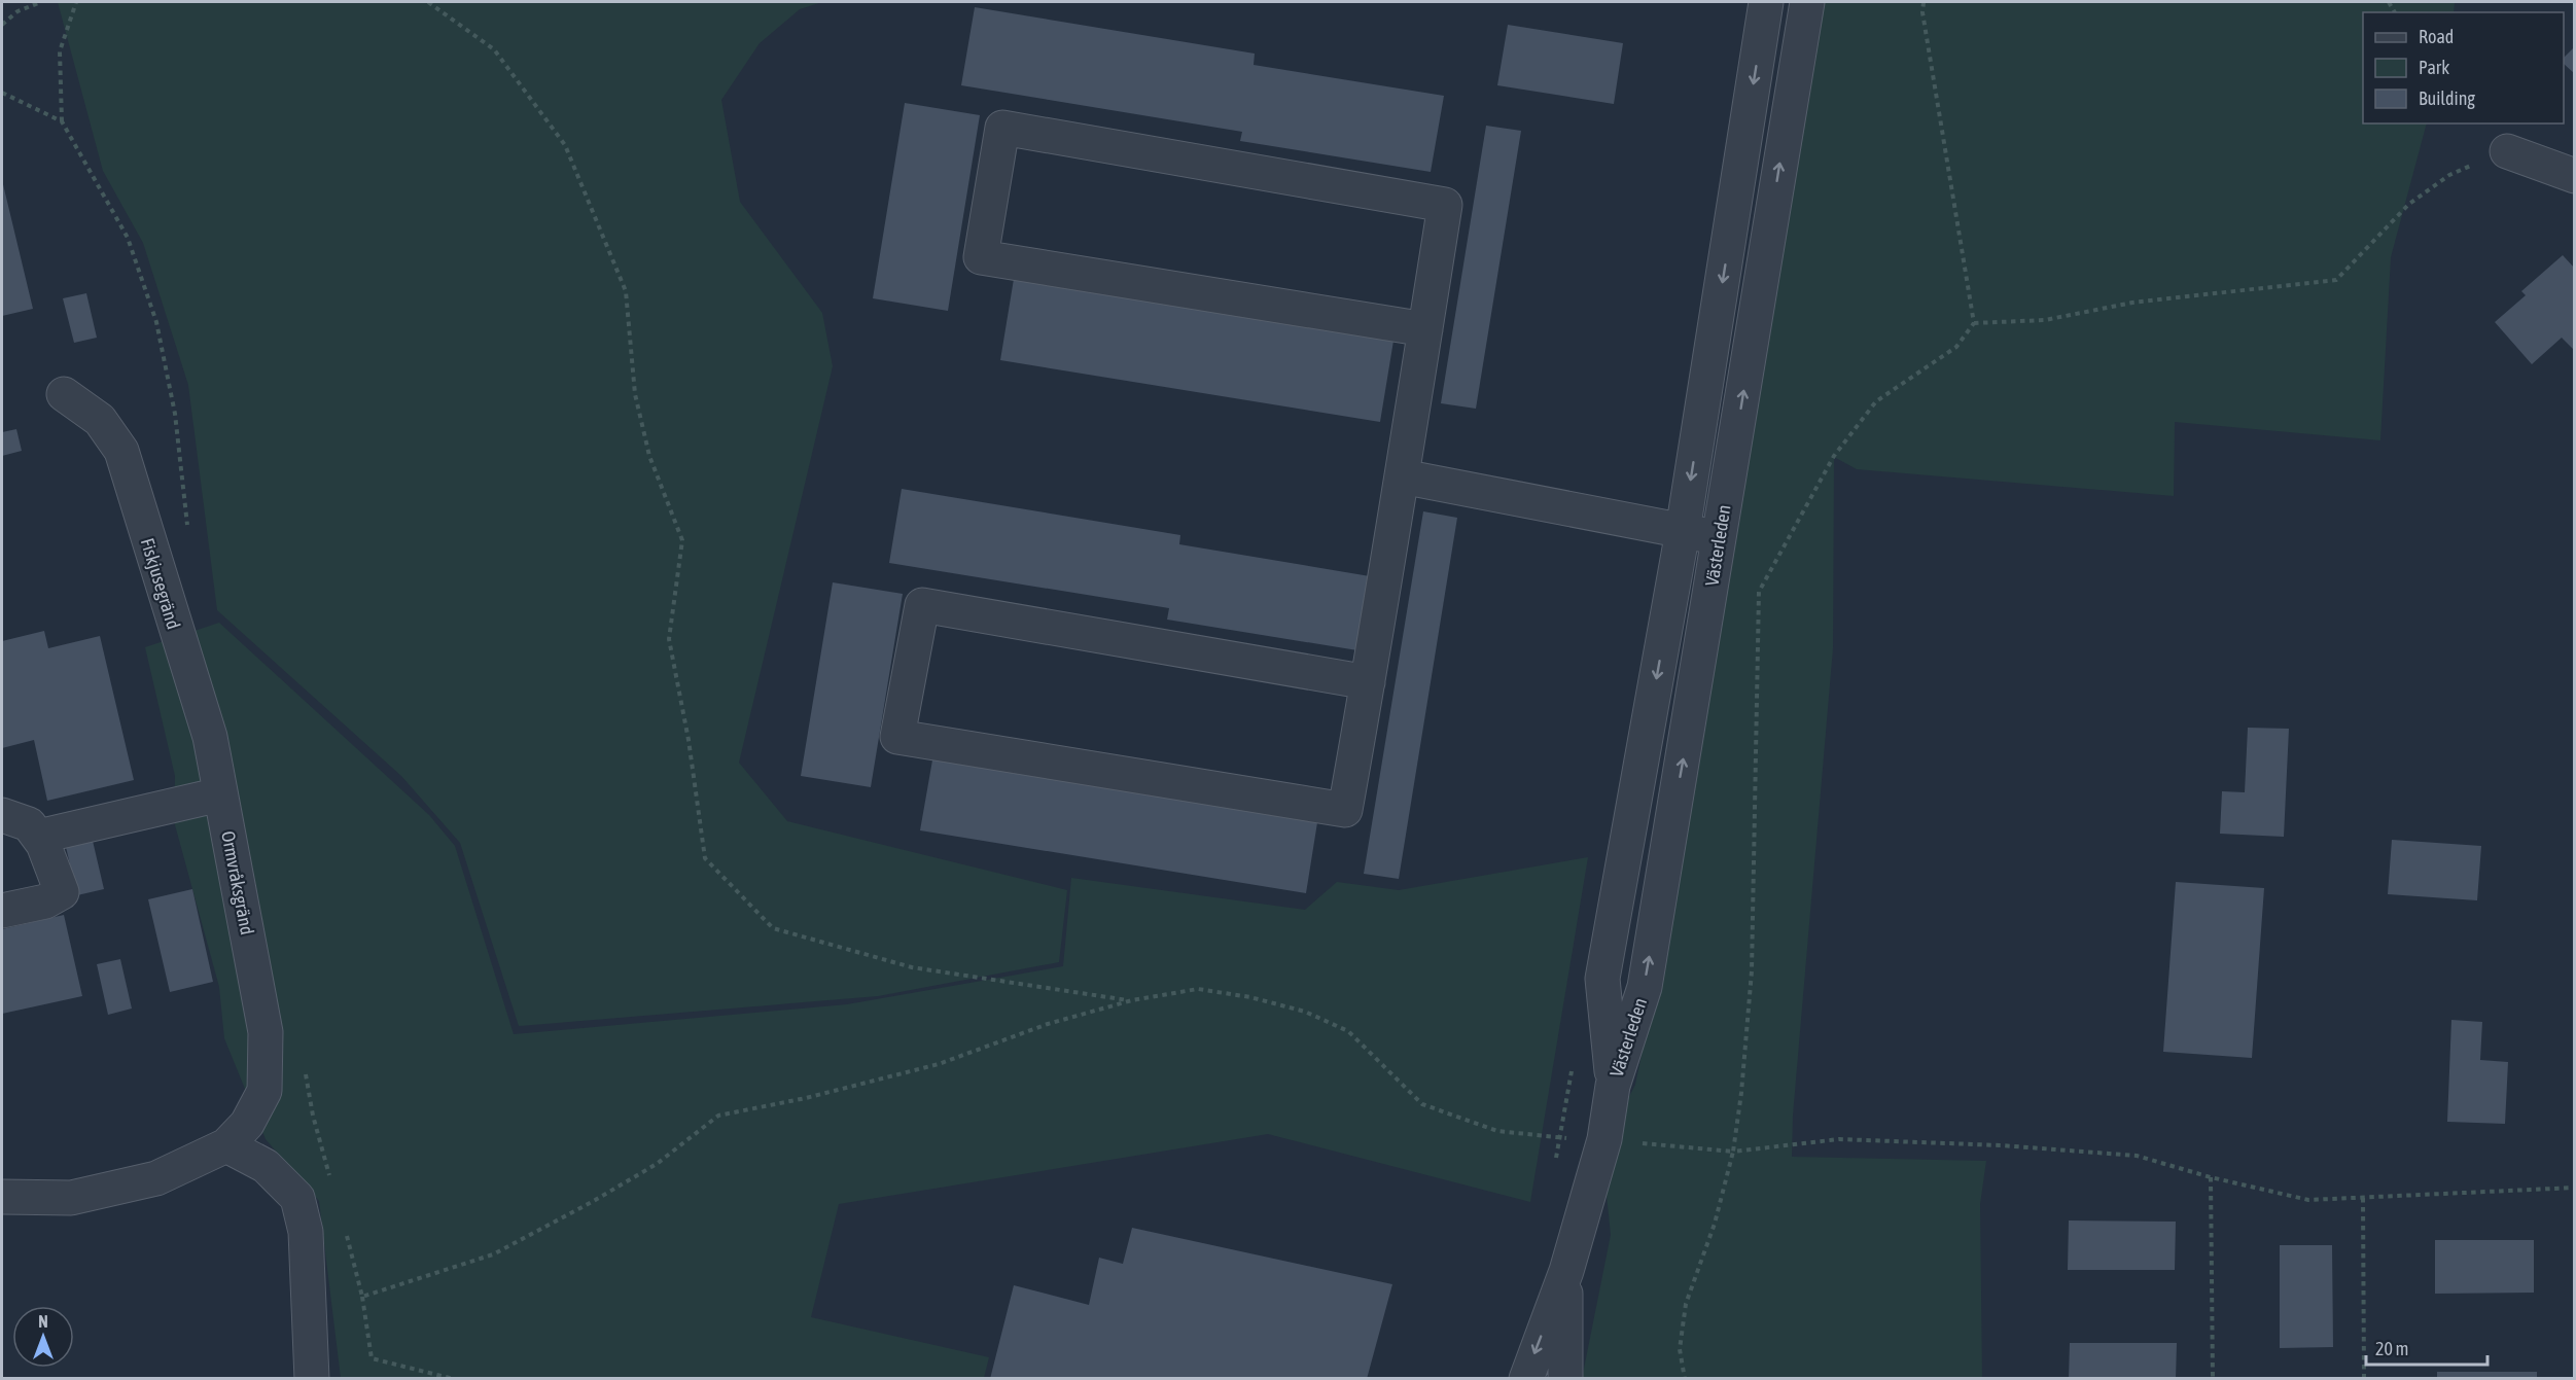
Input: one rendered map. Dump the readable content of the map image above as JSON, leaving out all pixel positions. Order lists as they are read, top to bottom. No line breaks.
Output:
{"streets":{"street":["Västerleden","Fiskjusegränd","Ormvråksgränd"]},"crossings":[["Fiskjusegränd","Ormvråksgränd"]],"legend":["Road","Park","Building"],"scale_bar":"20 m","north":"top"}
